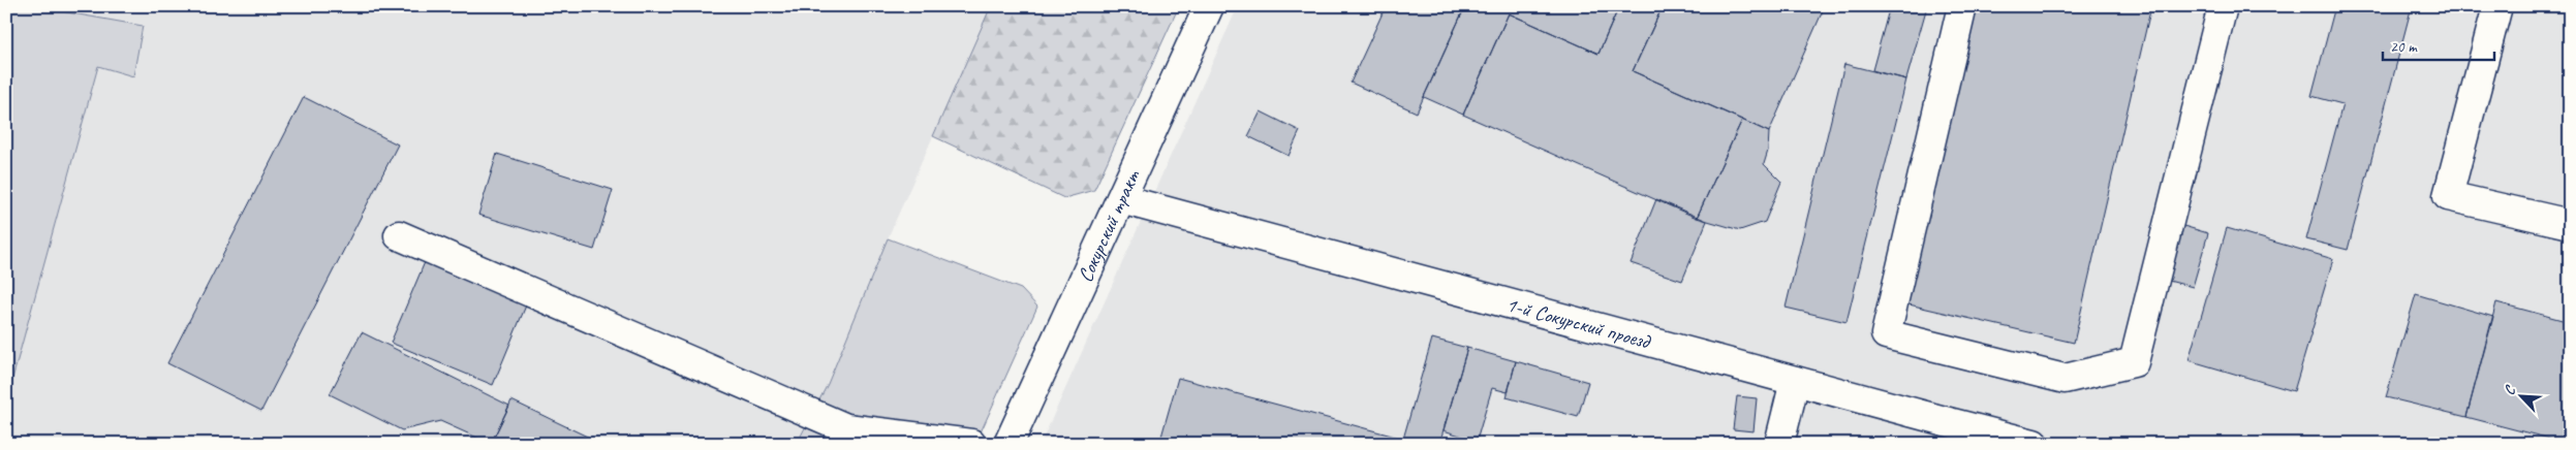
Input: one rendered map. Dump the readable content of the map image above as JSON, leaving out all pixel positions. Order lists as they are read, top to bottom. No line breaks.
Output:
{"streets":{"street":["Сокурский тракт","1-й Сокурский проезд"]},"crossings":[["Сокурский тракт","1-й Сокурский проезд"]],"scale_bar":"20 m","north":"top left"}
